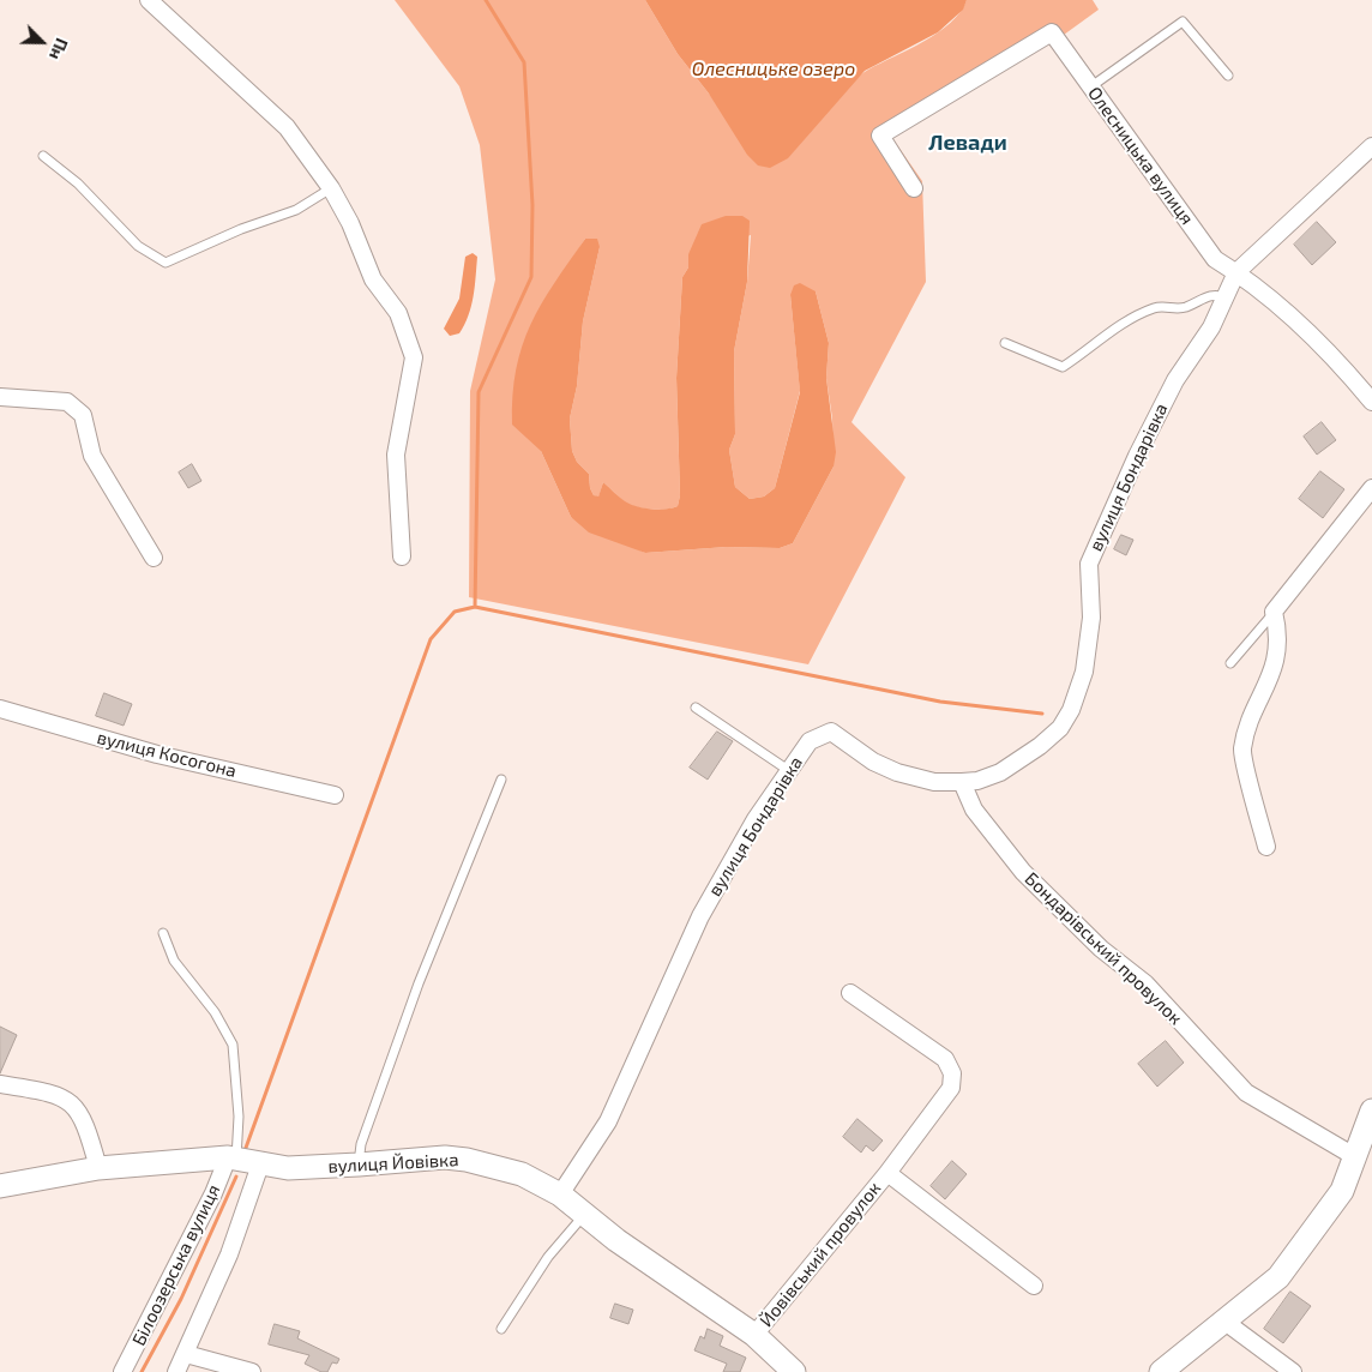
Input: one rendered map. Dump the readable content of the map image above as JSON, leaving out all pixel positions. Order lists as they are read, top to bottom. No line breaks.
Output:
{"streets":{"street":["Олесницька вулиця","вулиця Бондарівка","вулиця Косогона","Бондарівський провулок","вулиця Йовівка","Йовівський провулок","Білоозерська вулиця"]},"crossings":[["Олесницька вулиця","вулиця Бондарівка"],["вулиця Бондарівка","Бондарівський провулок"],["вулиця Бондарівка","вулиця Йовівка"],["вулиця Йовівка","Йовівський провулок"],["вулиця Йовівка","Білоозерська вулиця"]],"districts":["Левади"],"water":["Олесницьке озеро"],"north":"bottom right"}
